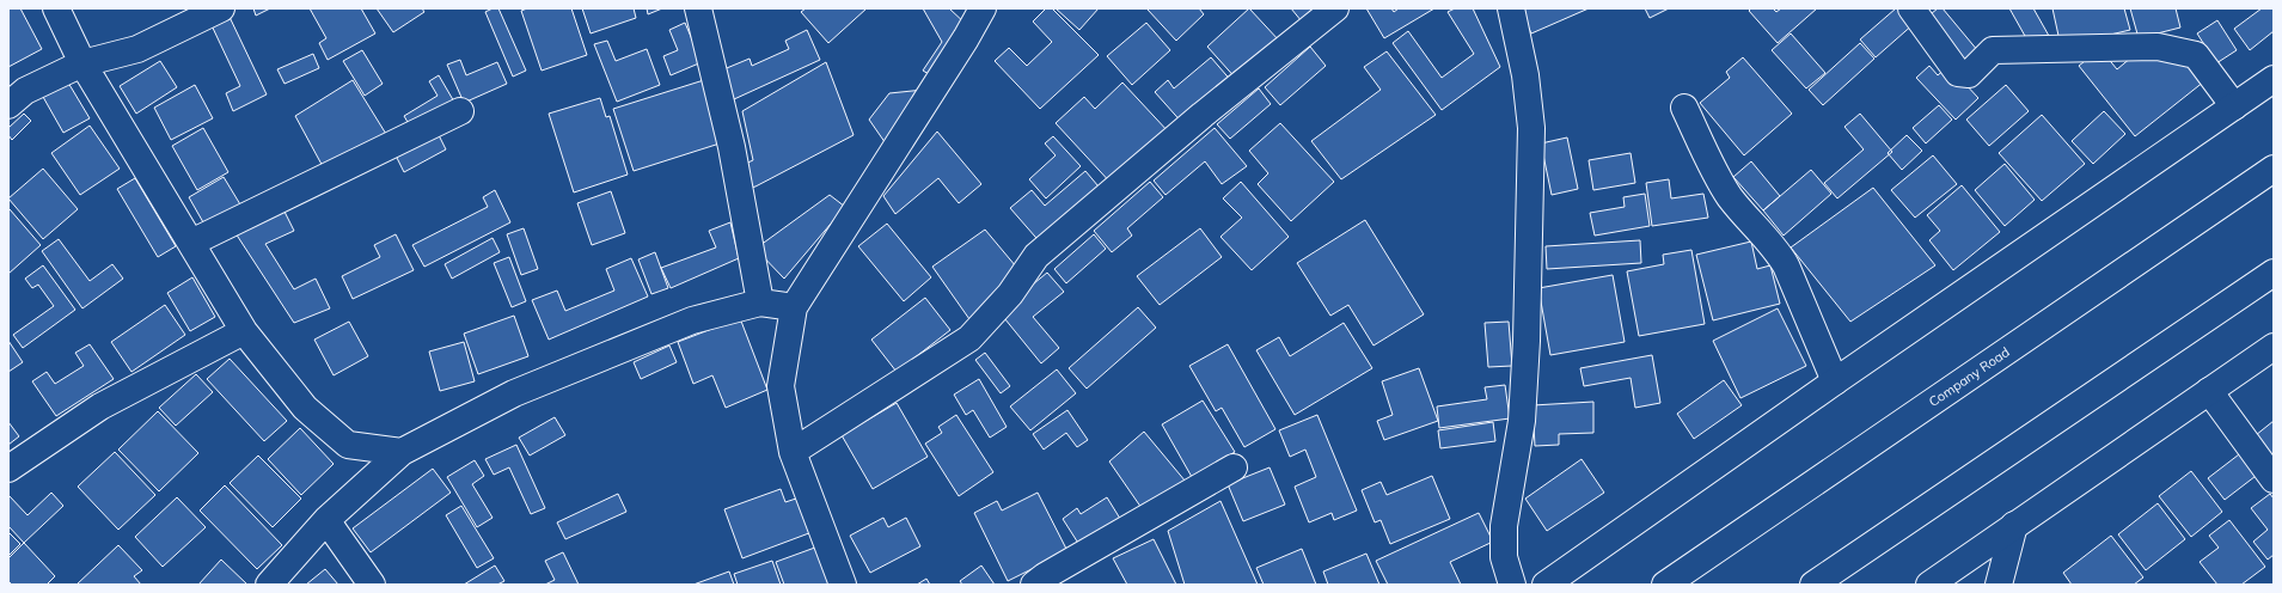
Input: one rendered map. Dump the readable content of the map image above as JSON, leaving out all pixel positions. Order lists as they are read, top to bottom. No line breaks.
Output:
{"streets":{"main road":["Company Road"]}}
